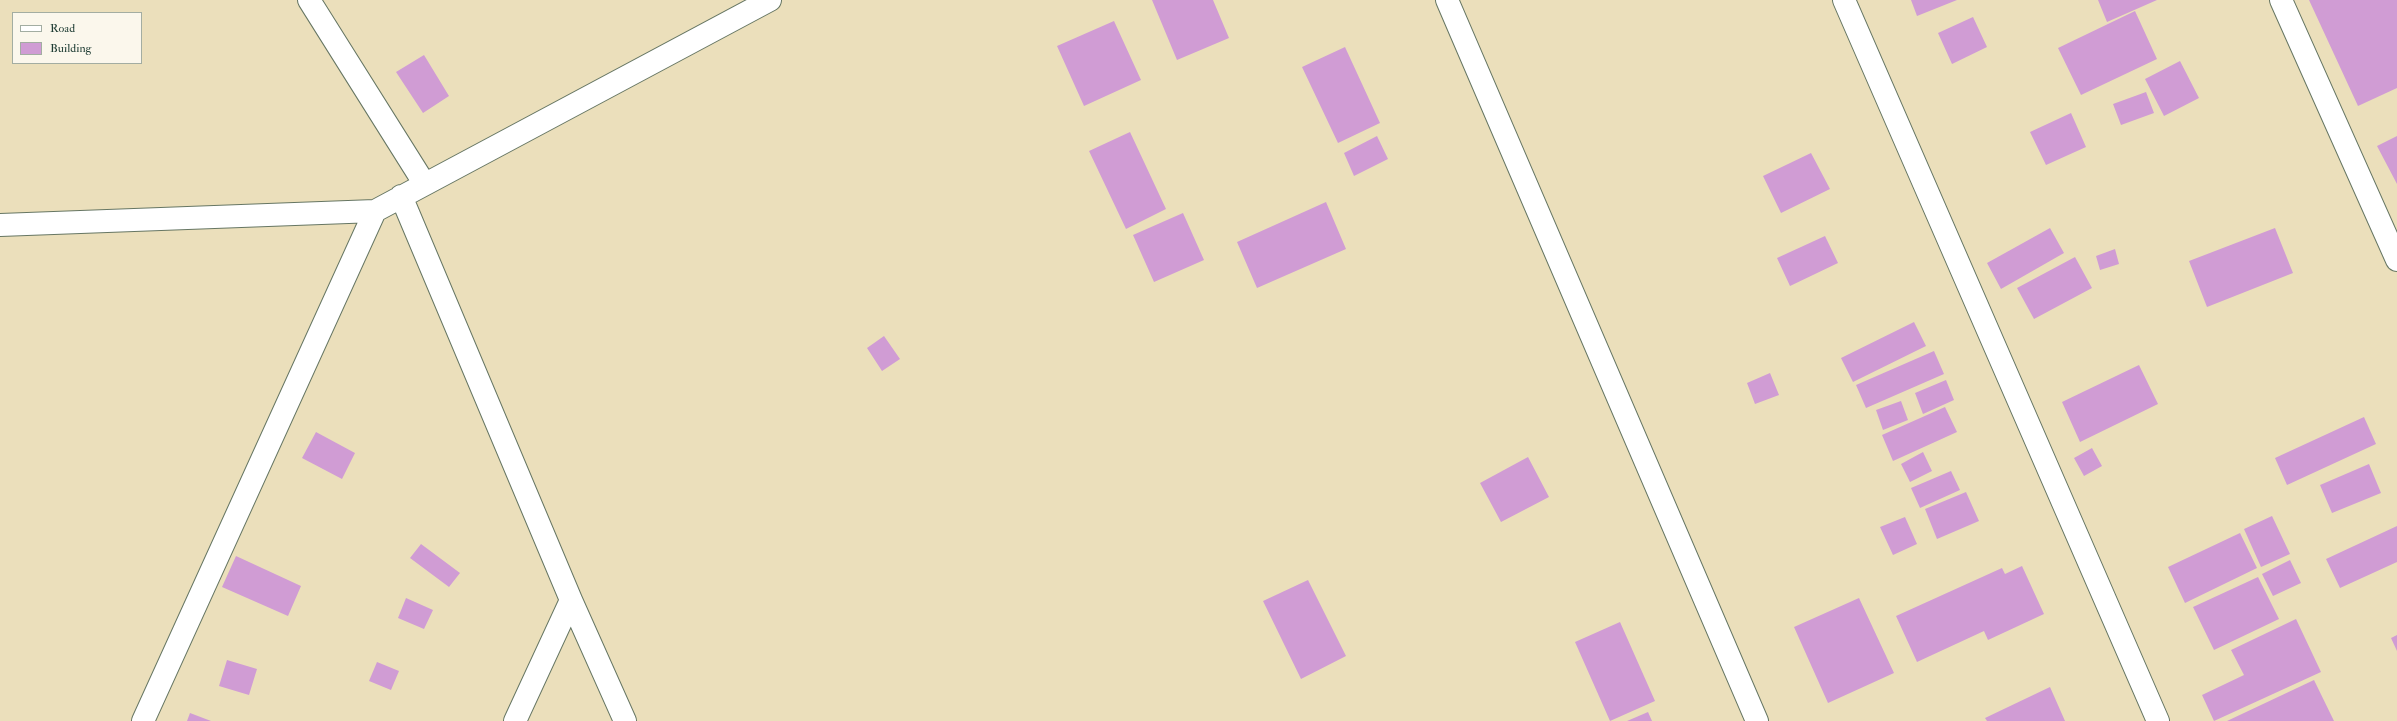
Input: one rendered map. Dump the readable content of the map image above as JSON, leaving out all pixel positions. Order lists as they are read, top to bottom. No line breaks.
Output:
{"legend":["Road","Building"]}
